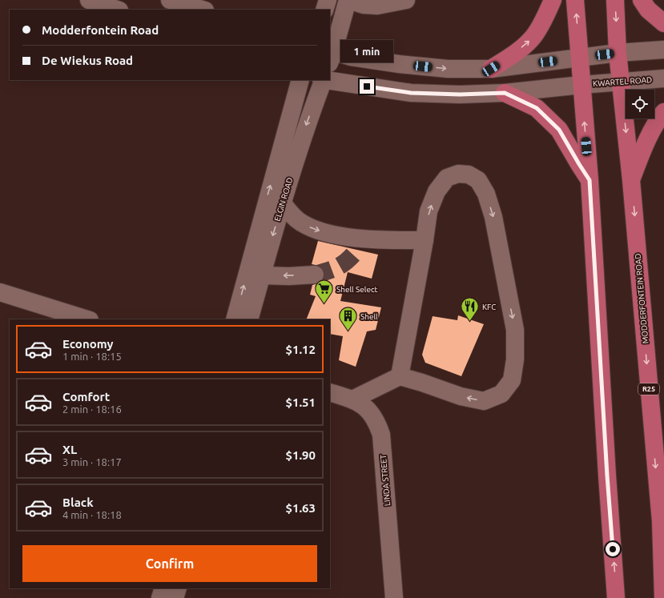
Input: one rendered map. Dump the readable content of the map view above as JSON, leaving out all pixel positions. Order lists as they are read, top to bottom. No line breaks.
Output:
{"streets":{"main road":["MODDERFONTEIN ROAD","R25"],"street":["KWARTEL ROAD","ELGIN ROAD","LINDA STREET"]},"crossings":[["KWARTEL ROAD","MODDERFONTEIN ROAD"]],"places":{"supermarket":["Shell Select"],"restaurant":["KFC"],"building":["Shell"]},"page":{"banner":["Modderfontein Road","De Wiekus Road"],"bubble":"1 min","list":[{"name":"Economy","note":"1 min · 18:15","value":"$1.12"},{"name":"Comfort","note":"2 min · 18:16","value":"$1.51"},{"name":"XL","note":"3 min · 18:17","value":"$1.90"},{"name":"Black","note":"4 min · 18:18","value":"$1.63"}],"buttons":"Confirm"}}
